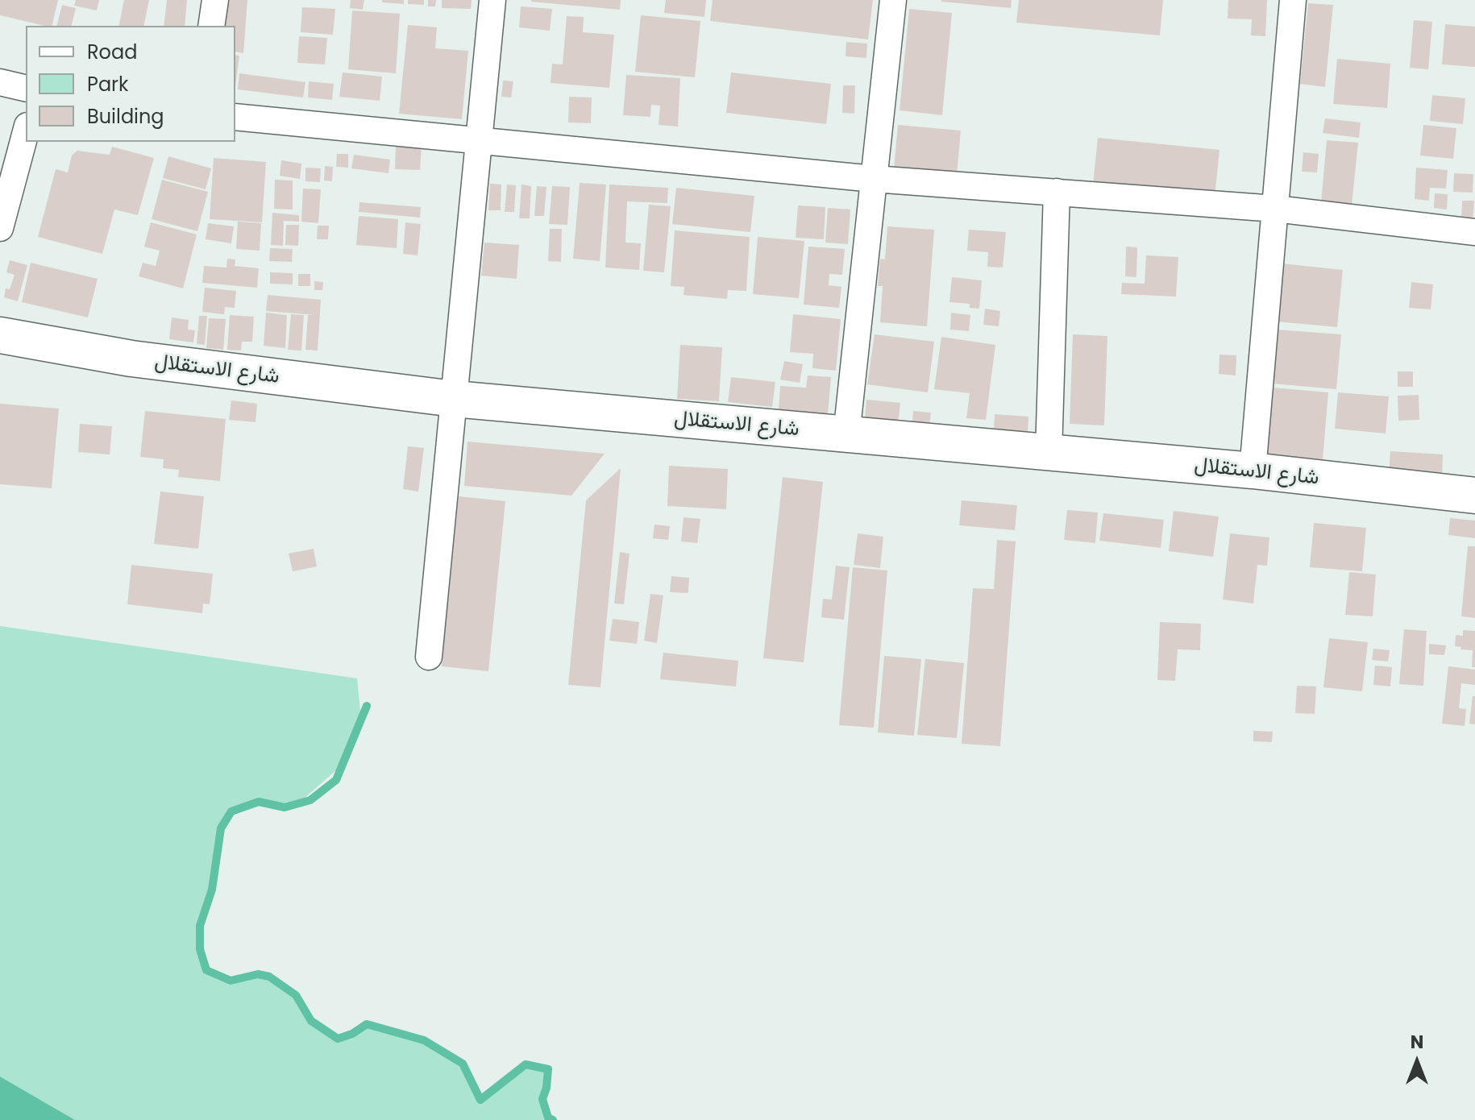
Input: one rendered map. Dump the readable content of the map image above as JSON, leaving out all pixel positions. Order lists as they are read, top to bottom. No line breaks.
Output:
{"streets":{"highway":["شارع الاستقلال"]},"legend":["Road","Park","Building"],"north":"top"}
